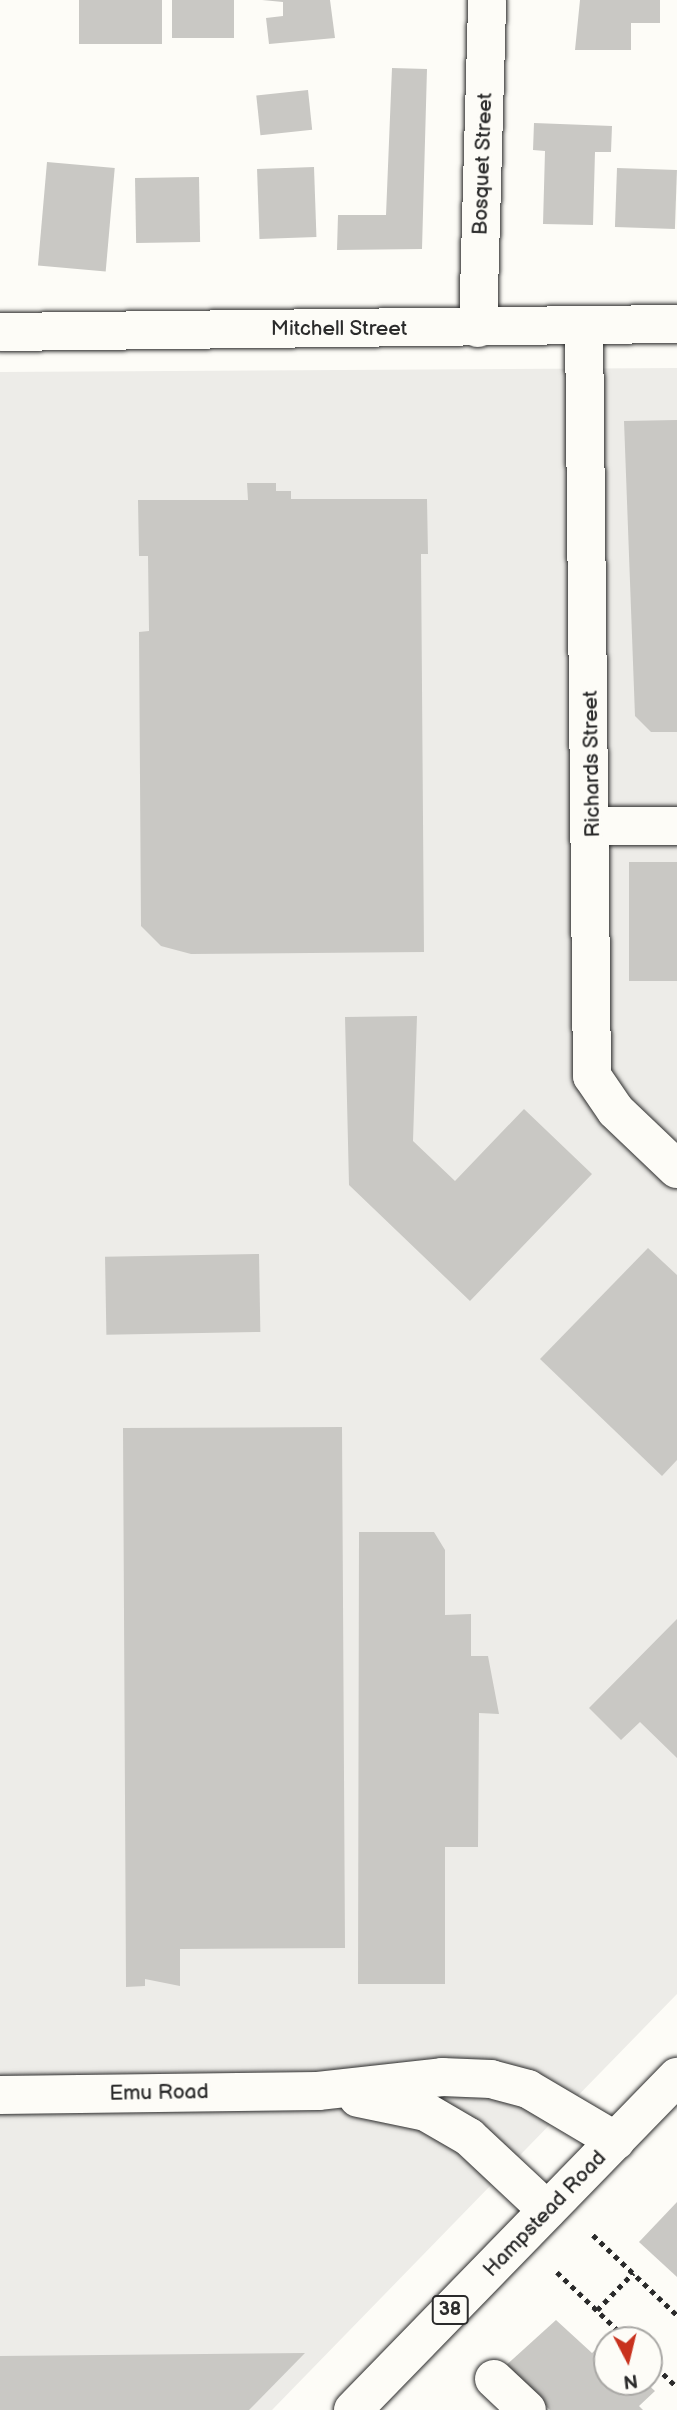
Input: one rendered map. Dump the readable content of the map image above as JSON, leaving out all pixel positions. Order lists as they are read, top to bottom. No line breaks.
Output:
{"streets":{"street":["Bosquet Street","Mitchell Street","Richards Street","Emu Road","Hampstead Road","38"]},"crossings":[["Bosquet Street","Mitchell Street"],["Mitchell Street","Richards Street"],["Emu Road","Hampstead Road"]],"north":"bottom"}
